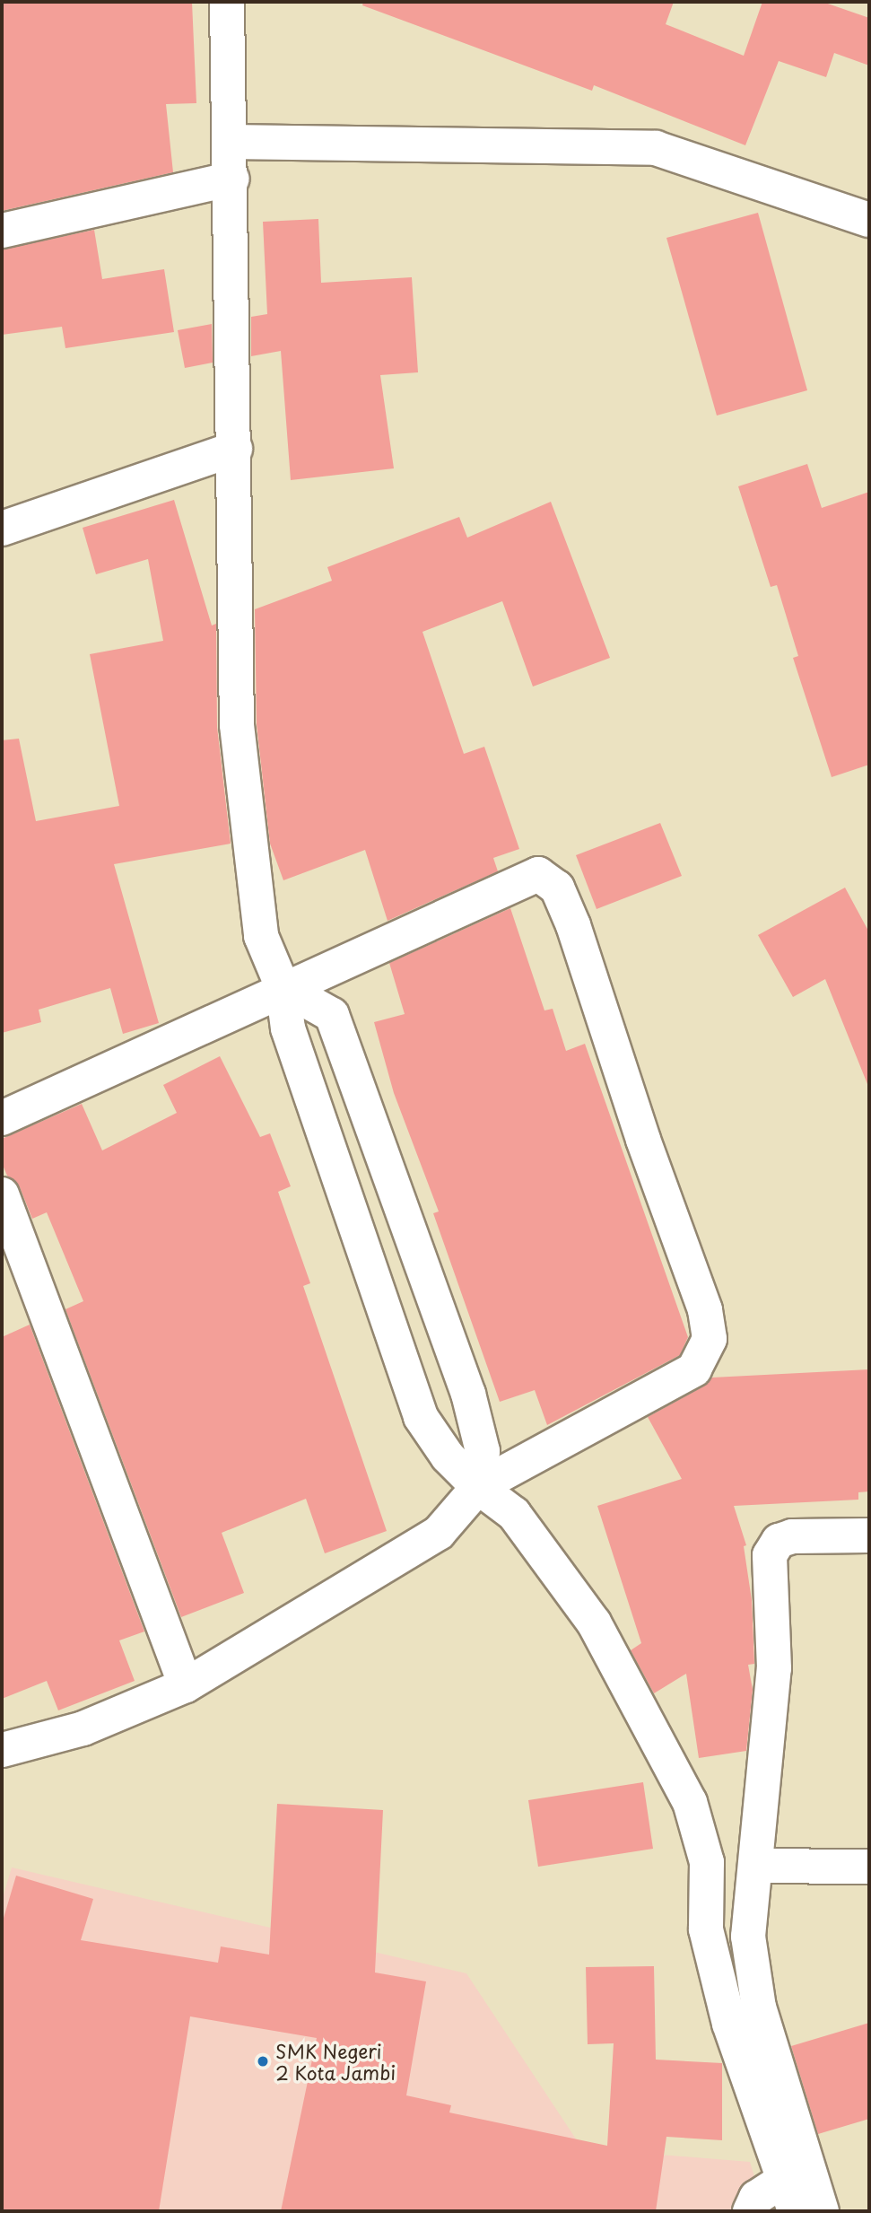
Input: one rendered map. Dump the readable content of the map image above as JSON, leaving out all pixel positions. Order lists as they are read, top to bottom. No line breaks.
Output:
{"places":["SMK Negeri 2 Kota Jambi"]}
